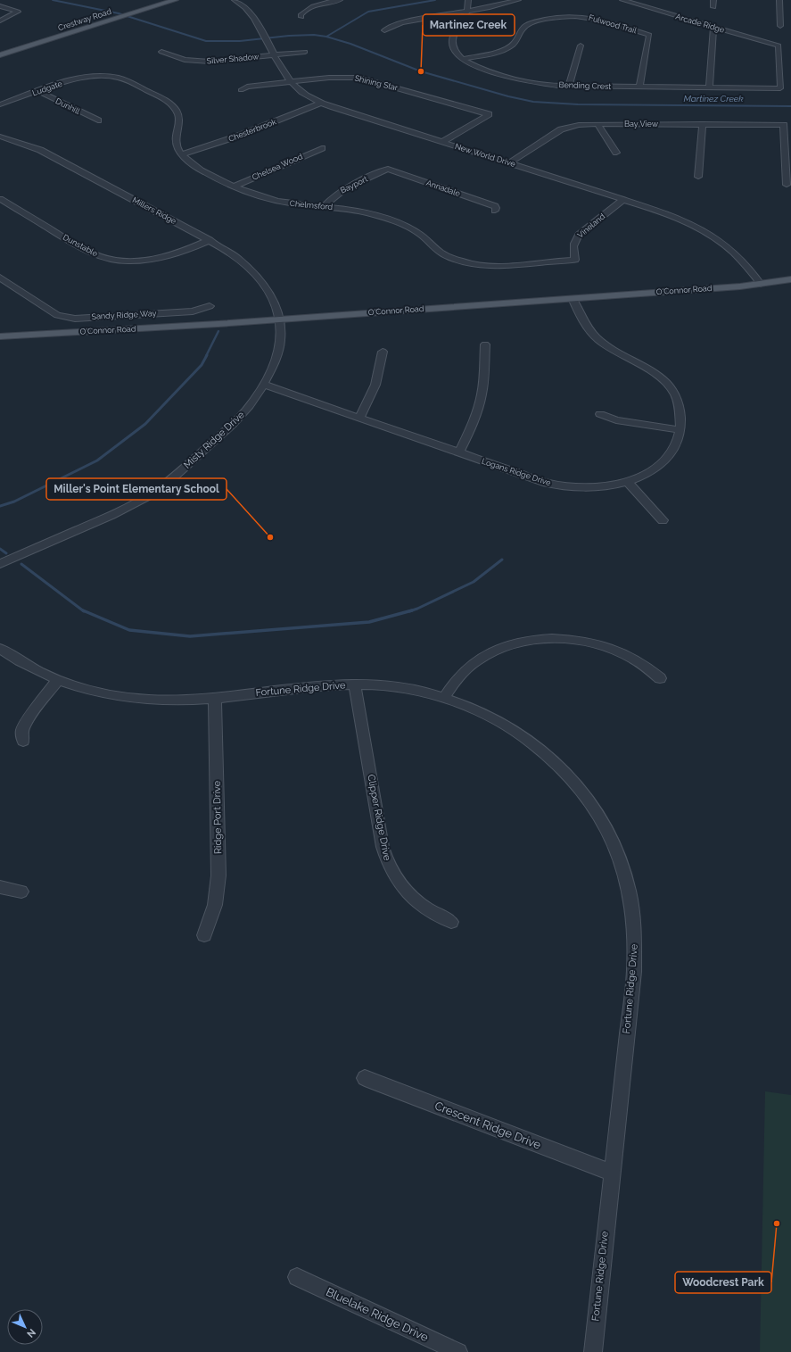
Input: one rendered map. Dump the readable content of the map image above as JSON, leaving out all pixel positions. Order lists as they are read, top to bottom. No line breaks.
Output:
{"streets":{"main road":["Crestway Road","O'Connor Road"],"street":["Arcade Ridge","Fulwood Trail","Silver Shadow","Shining Star","Bending Crest","Ludgate","Dunhill","Bay View","Chesterbrook","New World Drive","Chelsea Wood","Bayport","Annadale","Chelmsford","Millers Ridge","Vineland","Dunstable","Sandy Ridge Way","Misty Ridge Drive","Logans Ridge Drive","Fortune Ridge Drive","Ridge Port Drive","Clipper Ridge Drive","Crescent Ridge Drive","Bluelake Ridge Drive"]},"crossings":[["Arcade Ridge","Bending Crest"],["Fulwood Trail","Bending Crest"],["Silver Shadow","New World Drive"],["Shining Star","New World Drive"],["Ludgate","Dunhill"],["Ludgate","Chelmsford"],["Bay View","New World Drive"],["Chesterbrook","New World Drive"],["Chesterbrook","Chelmsford"],["New World Drive","Vineland"],["New World Drive","O'Connor Road"],["Chelsea Wood","Chelmsford"],["Bayport","Annadale"],["Bayport","Chelmsford"],["Chelmsford","Vineland"],["Millers Ridge","Dunstable"],["Millers Ridge","O'Connor Road"],["Millers Ridge","Misty Ridge Drive"],["O'Connor Road","Misty Ridge Drive"],["O'Connor Road","Logans Ridge Drive"],["Misty Ridge Drive","Logans Ridge Drive"],["Fortune Ridge Drive","Ridge Port Drive"],["Fortune Ridge Drive","Clipper Ridge Drive"],["Fortune Ridge Drive","Crescent Ridge Drive"]],"water":["Martinez Creek"],"places":["Martinez Creek","Miller's Point Elementary School","Woodcrest Park"],"north":"bottom right"}
